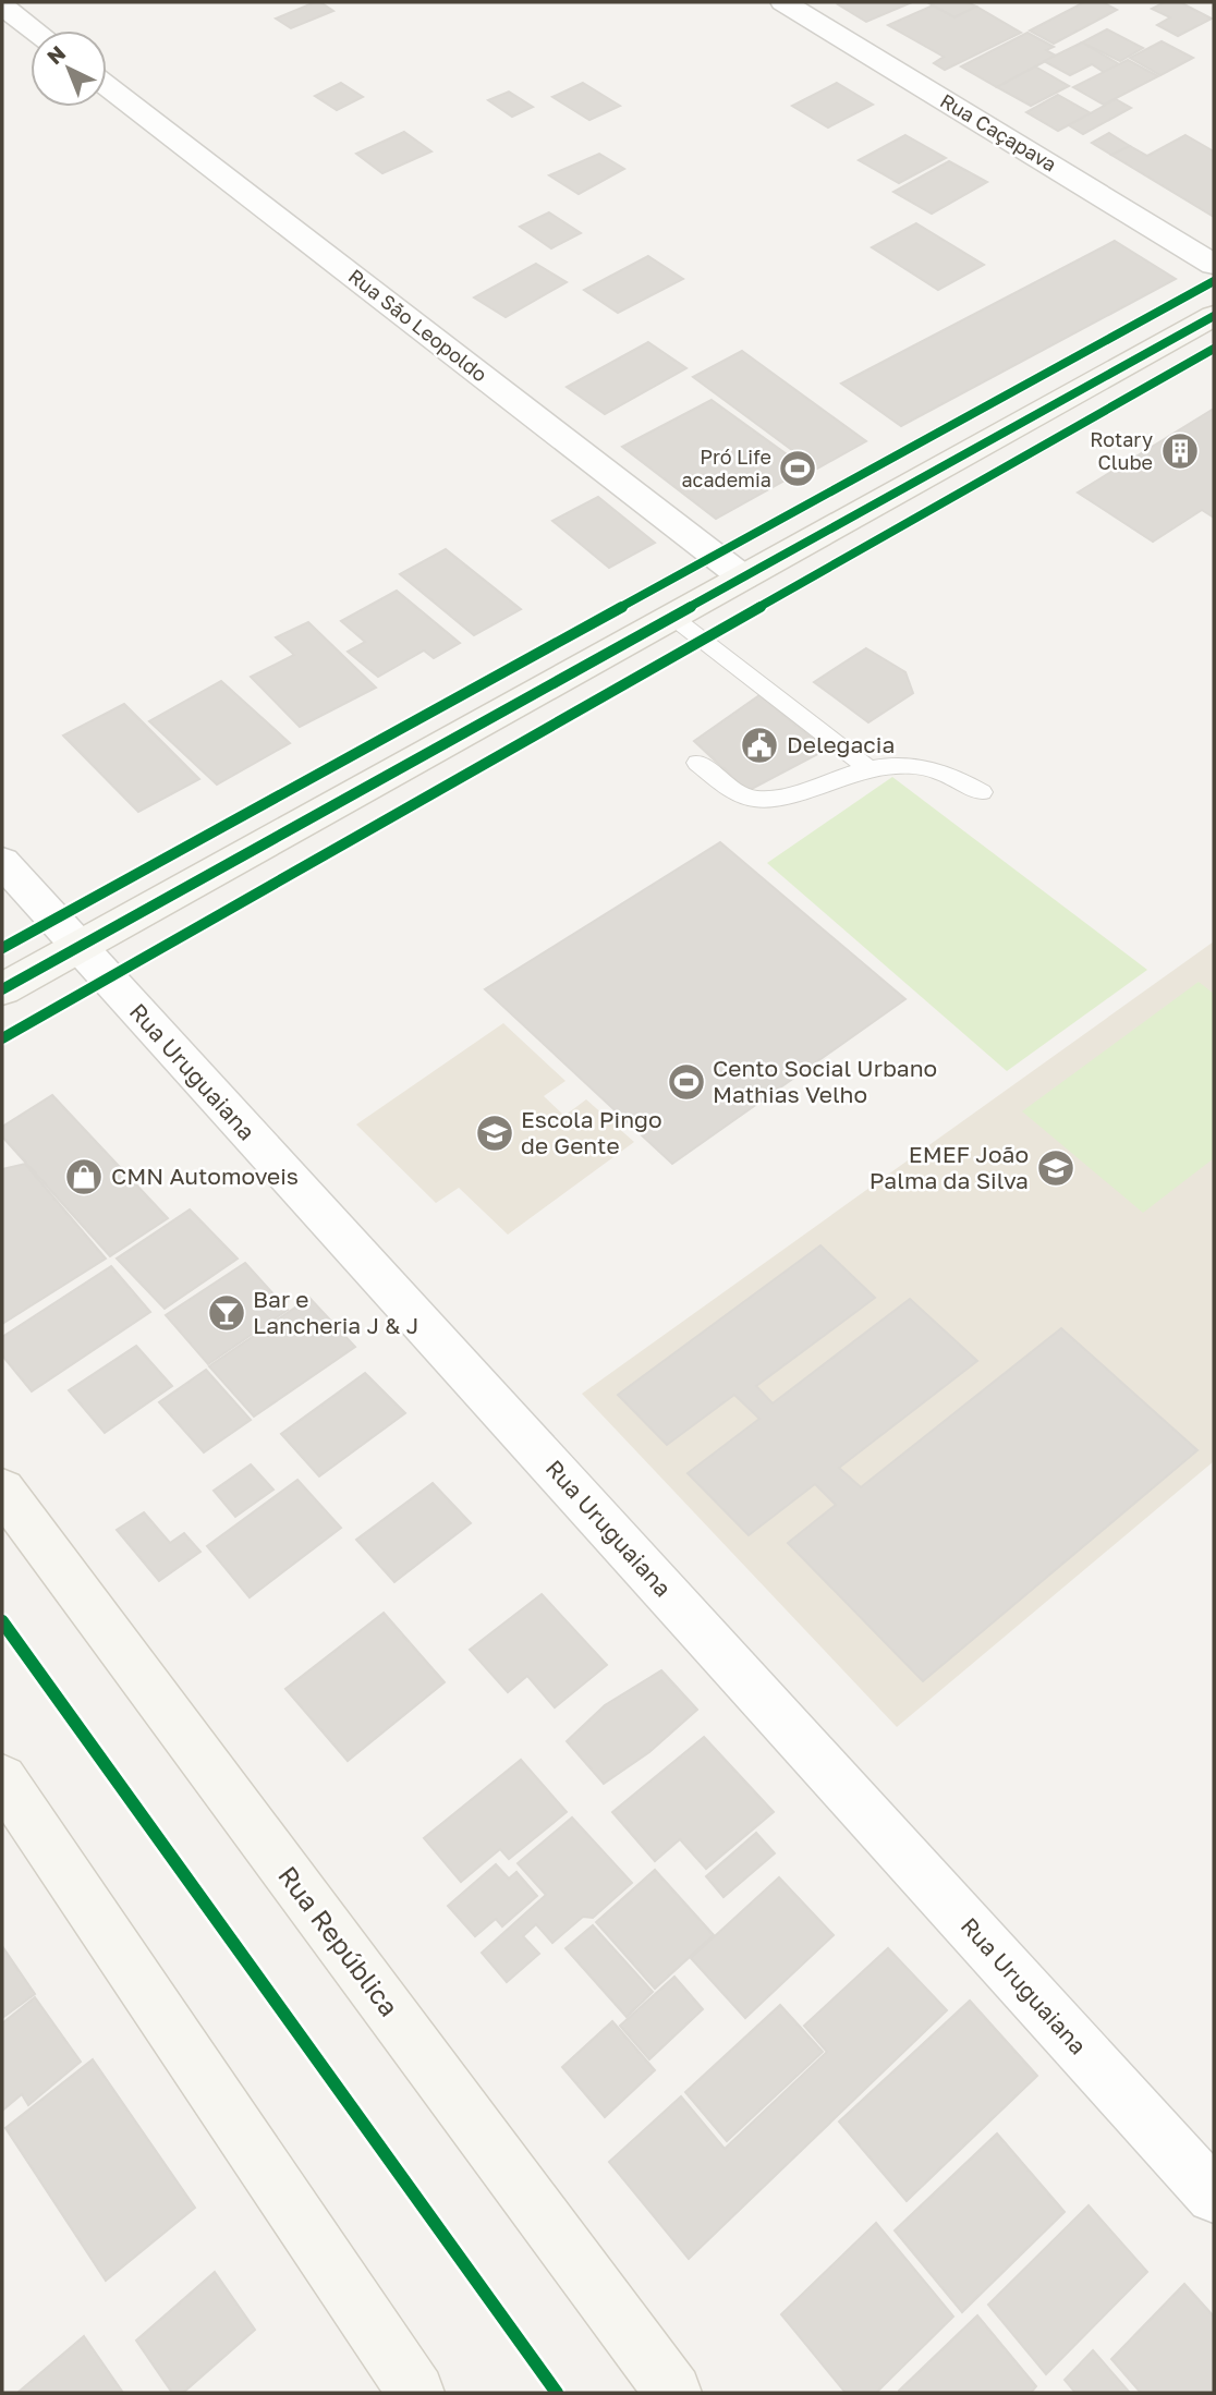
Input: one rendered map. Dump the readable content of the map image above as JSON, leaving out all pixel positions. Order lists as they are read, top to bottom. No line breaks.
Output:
{"streets":{"main road":["Rua República"],"street":["Rua Caçapava","Rua São Leopoldo","Rua Uruguaiana"]},"places":{"building":["Rotary Clube"],"sports":["Pró Life academia","Cento Social Urbano Mathias Velho"],"public building":["Delegacia"],"school or university":["Escola Pingo de Gente","EMEF João Palma da Silva"],"shop":["CMN Automoveis"],"bar":["Bar e Lancheria J & J"]},"north":"top left"}
